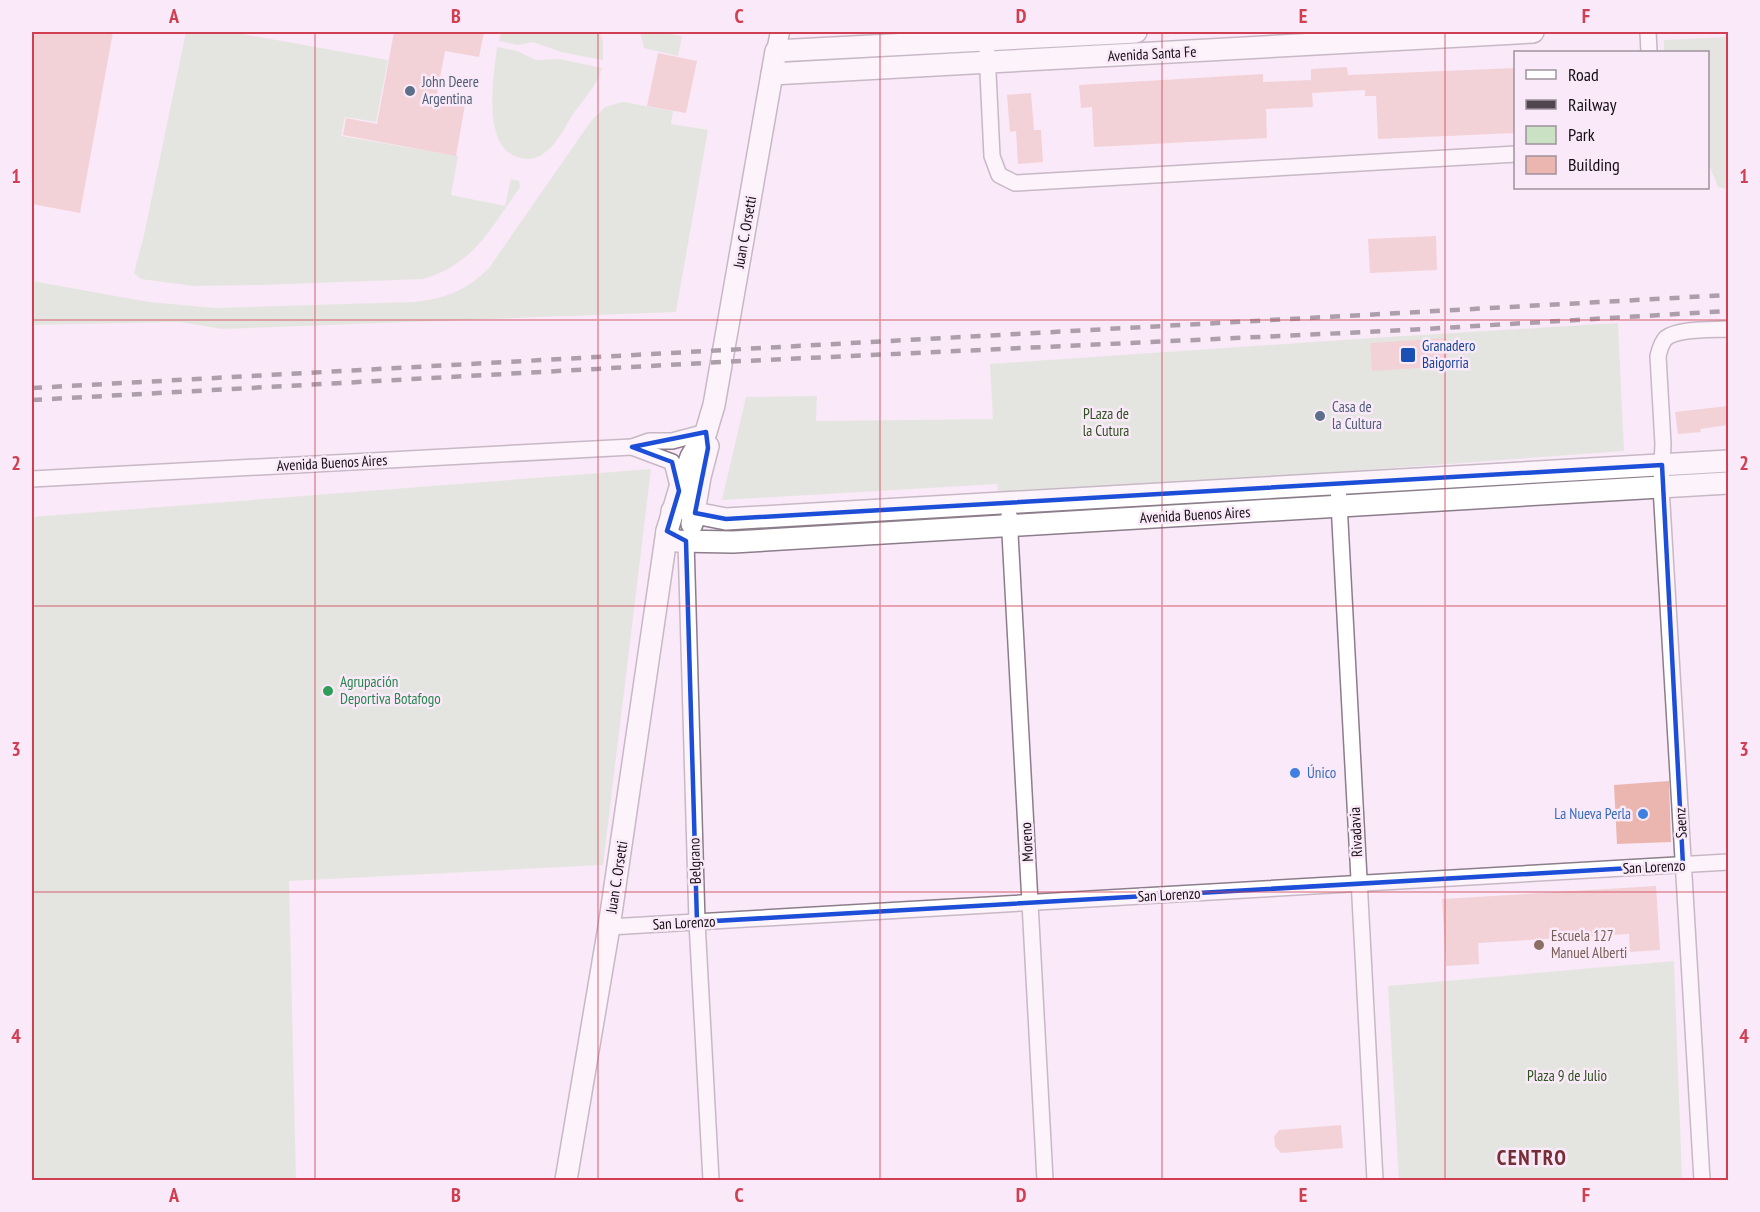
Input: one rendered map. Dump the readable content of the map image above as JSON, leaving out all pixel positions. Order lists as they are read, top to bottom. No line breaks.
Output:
{"streets":{"main road":["Avenida Santa Fe","Juan C. Orsetti","Avenida Buenos Aires"],"street":["Saenz","Rivadavia","Moreno","Belgrano","San Lorenzo"]},"crossings":[["Avenida Santa Fe","Juan C. Orsetti"],["Juan C. Orsetti","Avenida Buenos Aires"],["Juan C. Orsetti","Belgrano"],["Juan C. Orsetti","San Lorenzo"],["Avenida Buenos Aires","Saenz"],["Avenida Buenos Aires","Rivadavia"],["Avenida Buenos Aires","Moreno"],["Avenida Buenos Aires","Belgrano"],["Saenz","San Lorenzo"],["Rivadavia","San Lorenzo"],["Moreno","San Lorenzo"],["Belgrano","San Lorenzo"]],"districts":["CENTRO"],"parks":["PLaza de la Cutura","Plaza 9 de Julio"],"places":{"other":["John Deere Argentina","Casa de la Cultura","Agrupación Deportiva Botafogo","Único","La Nueva Perla","Escuela 127 Manuel Alberti"],"transit":["Granadero Baigorria"]},"legend":["Road","Railway","Park","Building"],"grid":{"columns":["A","B","C","D","E","F"],"rows":["1","2","3","4"]}}
